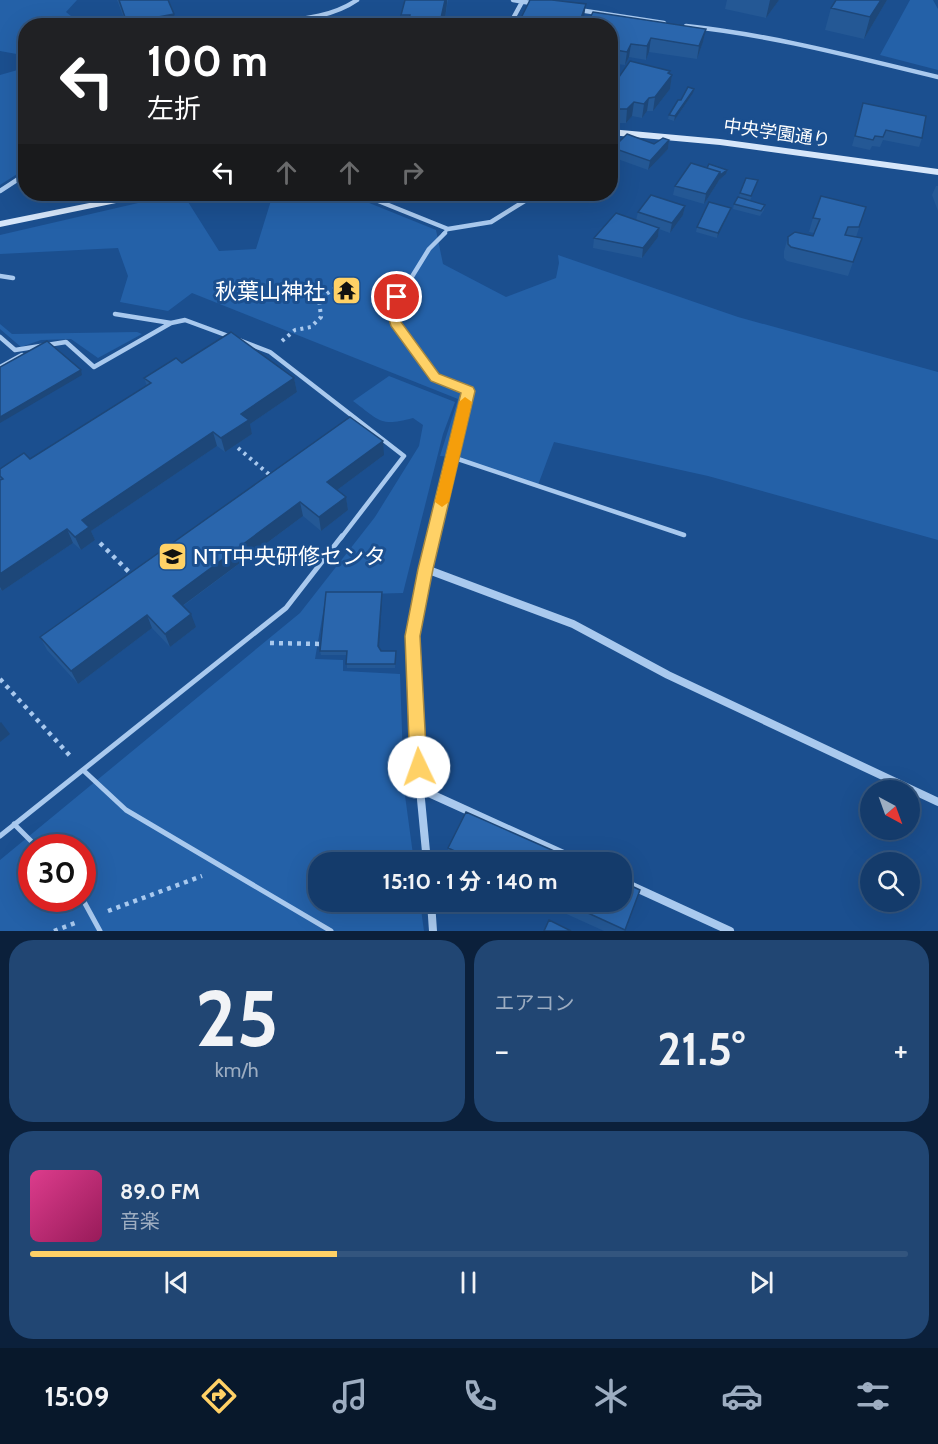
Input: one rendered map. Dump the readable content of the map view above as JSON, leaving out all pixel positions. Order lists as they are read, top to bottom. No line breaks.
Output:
{"streets":{"street":["中央学園通り"]},"places":{"temple":["秋葉山神社"],"school or university":["NTT中央研修センタ"]},"north":"bottom right","page":{"turn":["100 m","左折"],"limit":"30","trip":"15:10 · 1 分 · 140 m","tile":[["25","km/h"],"エアコン"],"heat":["−","21.5°","+"],"song":["89.0 FM","音楽"],"tabs":"15:09"}}
